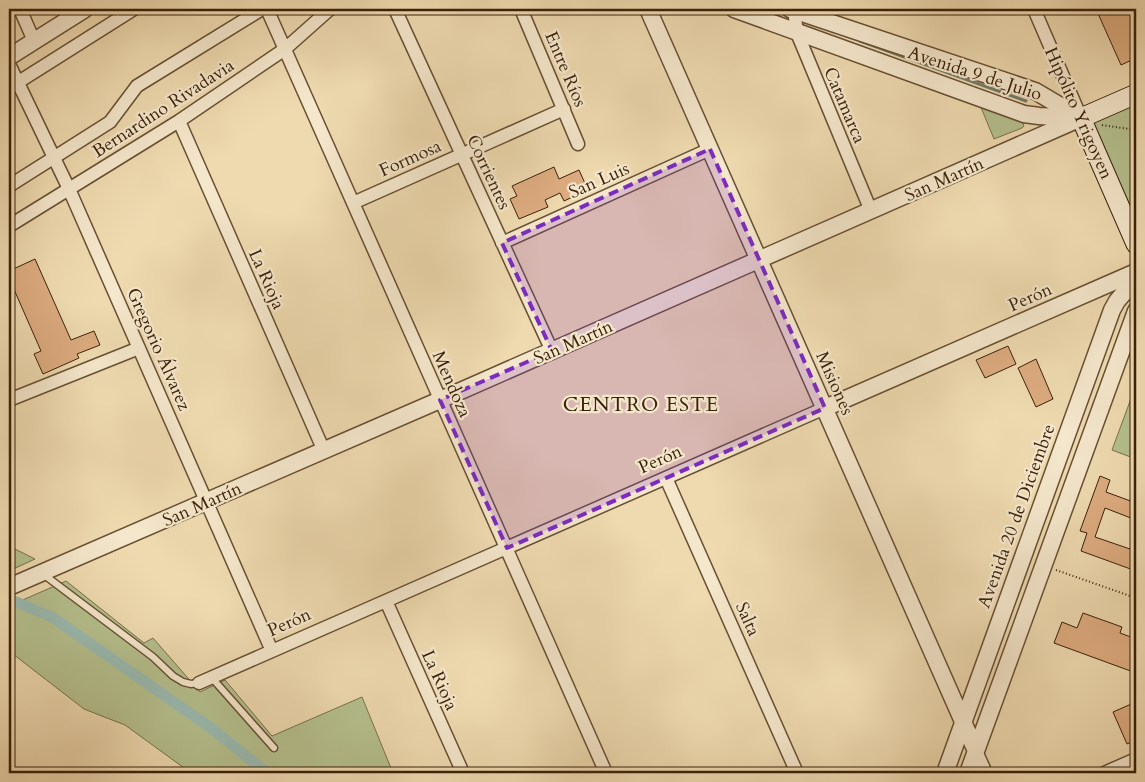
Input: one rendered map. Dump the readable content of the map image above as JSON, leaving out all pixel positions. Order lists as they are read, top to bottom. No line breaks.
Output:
{"streets":{"main road":["Hipólito Yrigoyen","San Martín"],"street":["Entre Ríos","Avenida 9 de Julio","Catamarca","Bernardino Rivadavia","Formosa","Corrientes","San Luis","La Rioja","Perón","Gregorio Álvarez","Misiones","Mendoza","Avenida 20 de Diciembre","Salta"]},"crossings":[["Entre Ríos","Formosa"],["Avenida 9 de Julio","Catamarca"],["Avenida 9 de Julio","Hipólito Yrigoyen"],["Avenida 9 de Julio","San Martín"],["Catamarca","San Martín"],["Bernardino Rivadavia","La Rioja"],["Bernardino Rivadavia","Gregorio Álvarez"],["Bernardino Rivadavia","Mendoza"],["Hipólito Yrigoyen","San Martín"],["Formosa","Corrientes"],["Formosa","Mendoza"],["Corrientes","San Martín"],["Corrientes","San Luis"],["San Martín","La Rioja"],["San Martín","Gregorio Álvarez"],["San Martín","Misiones"],["San Martín","Mendoza"],["San Luis","Misiones"],["La Rioja","Perón"],["Perón","Gregorio Álvarez"],["Perón","Misiones"],["Perón","Mendoza"],["Perón","Salta"],["Misiones","Avenida 20 de Diciembre"]],"districts":["CENTRO ESTE"]}
